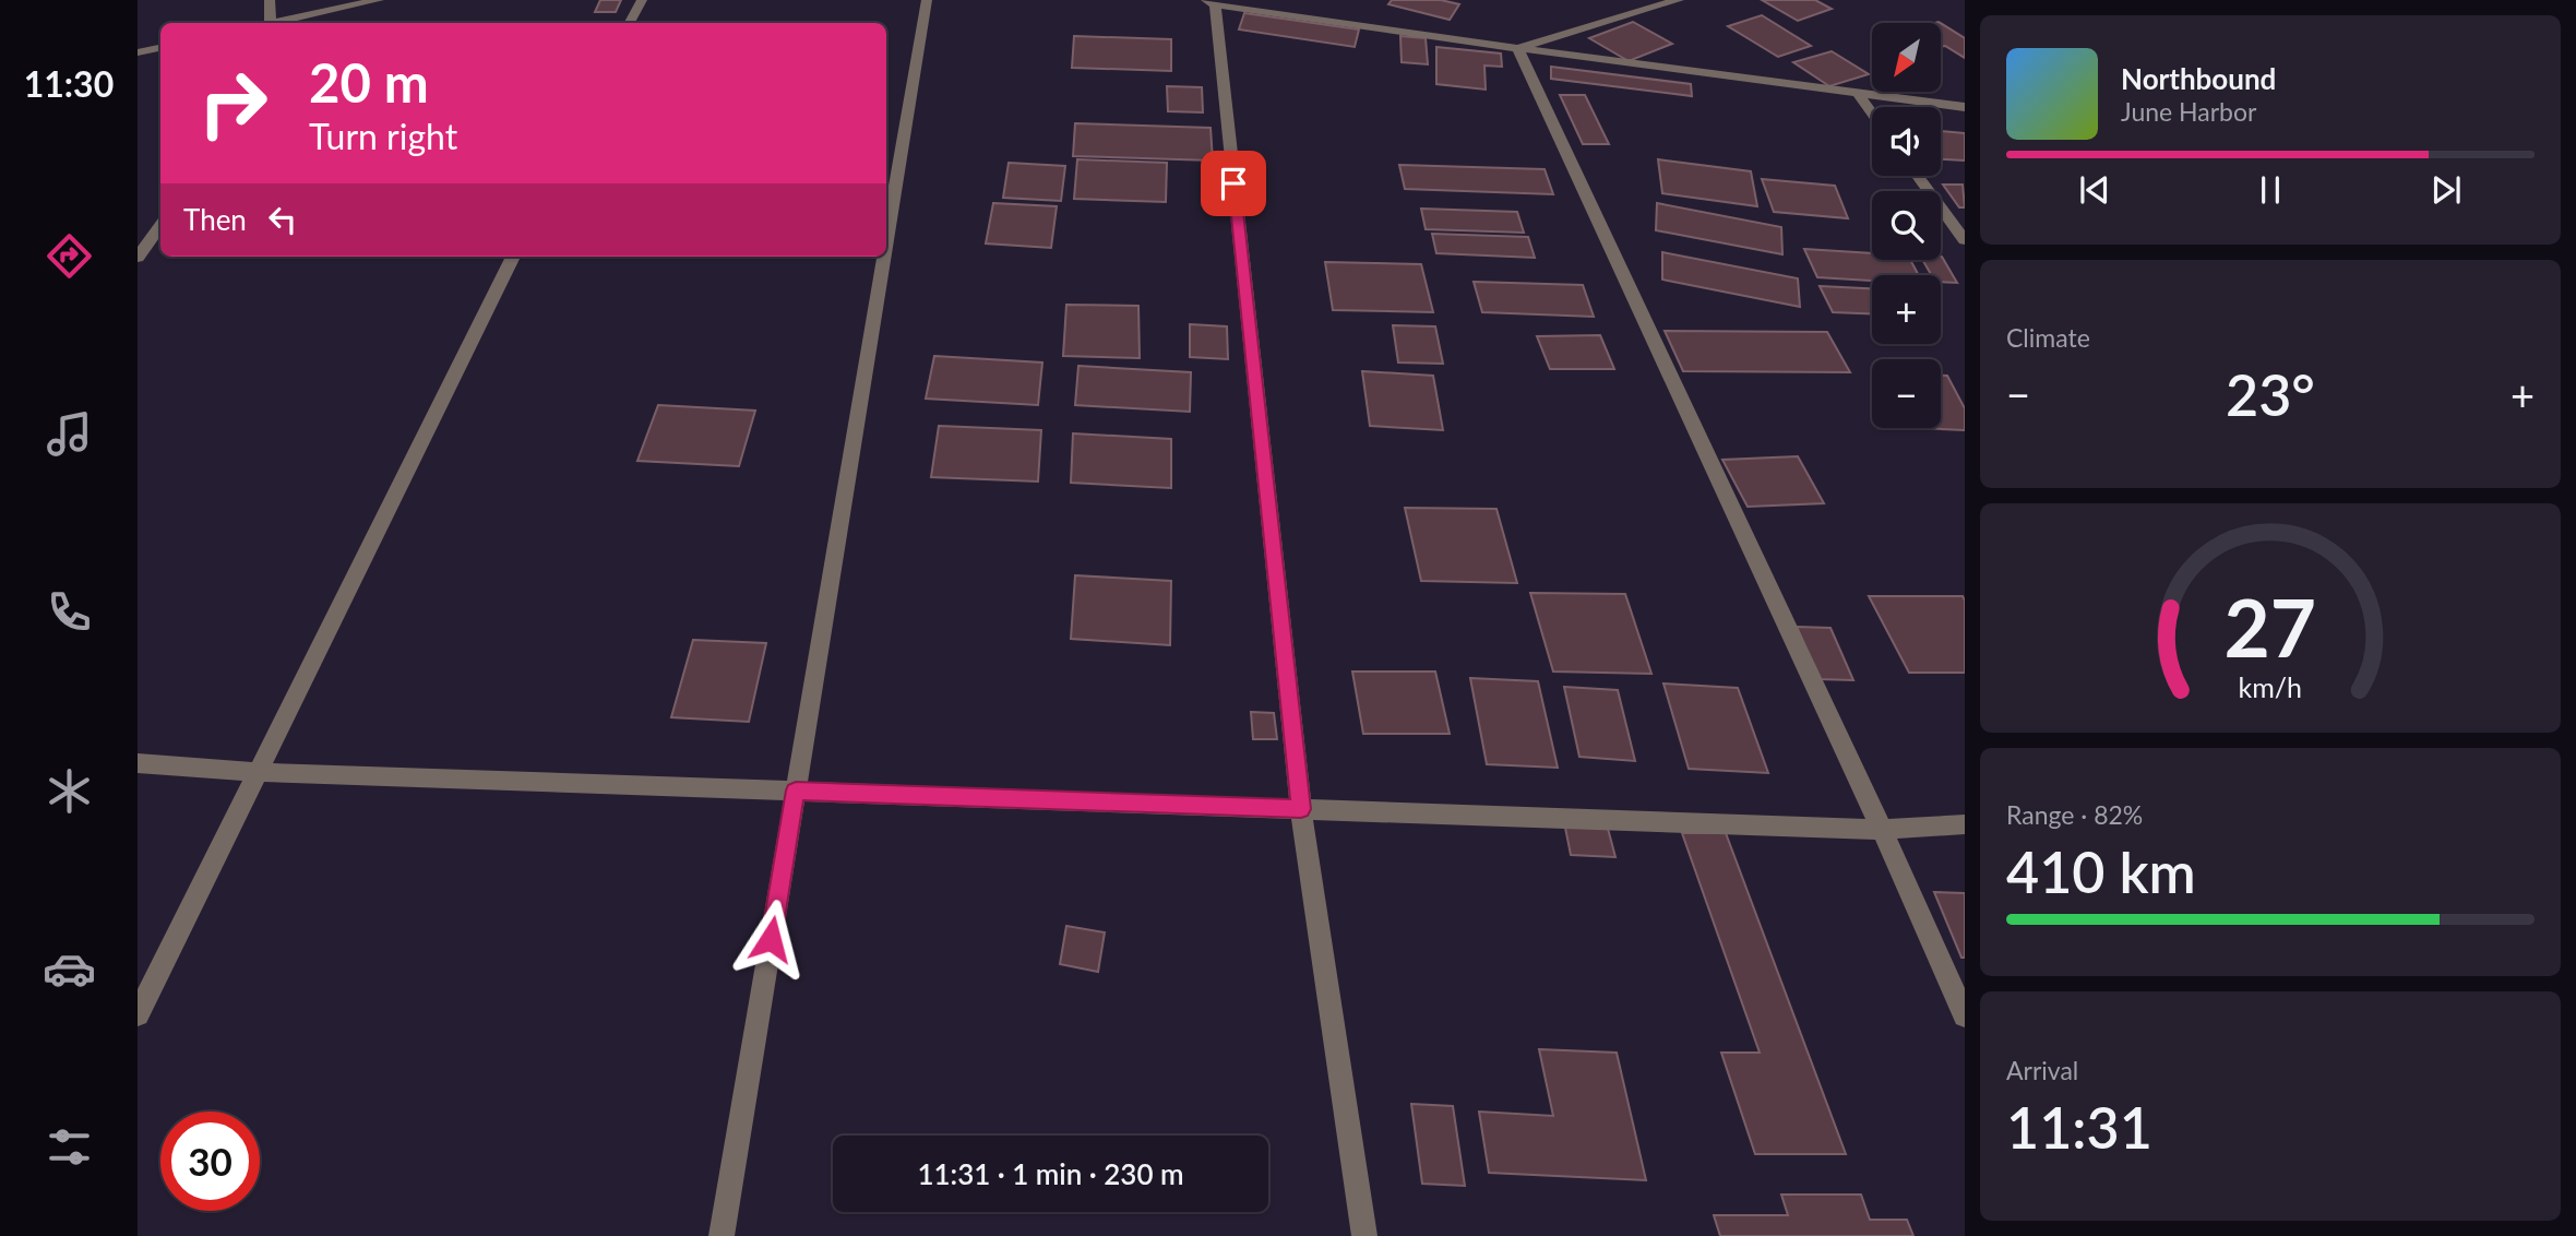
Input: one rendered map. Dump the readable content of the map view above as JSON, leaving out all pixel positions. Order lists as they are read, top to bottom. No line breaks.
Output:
{"north":"bottom left","page":{"tabs":"11:30","map_buttons":["+","−"],"turn":["20 m","Turn right"],"song":["Northbound","June Harbor"],"then":"Then","tile":["Climate",["Range · 82%","410 km"],["Arrival","11:31"]],"heat":["−","23°","+"],"limit":"30","trip":"11:31 · 1 min · 230 m","gauge":["27","km/h"]}}
